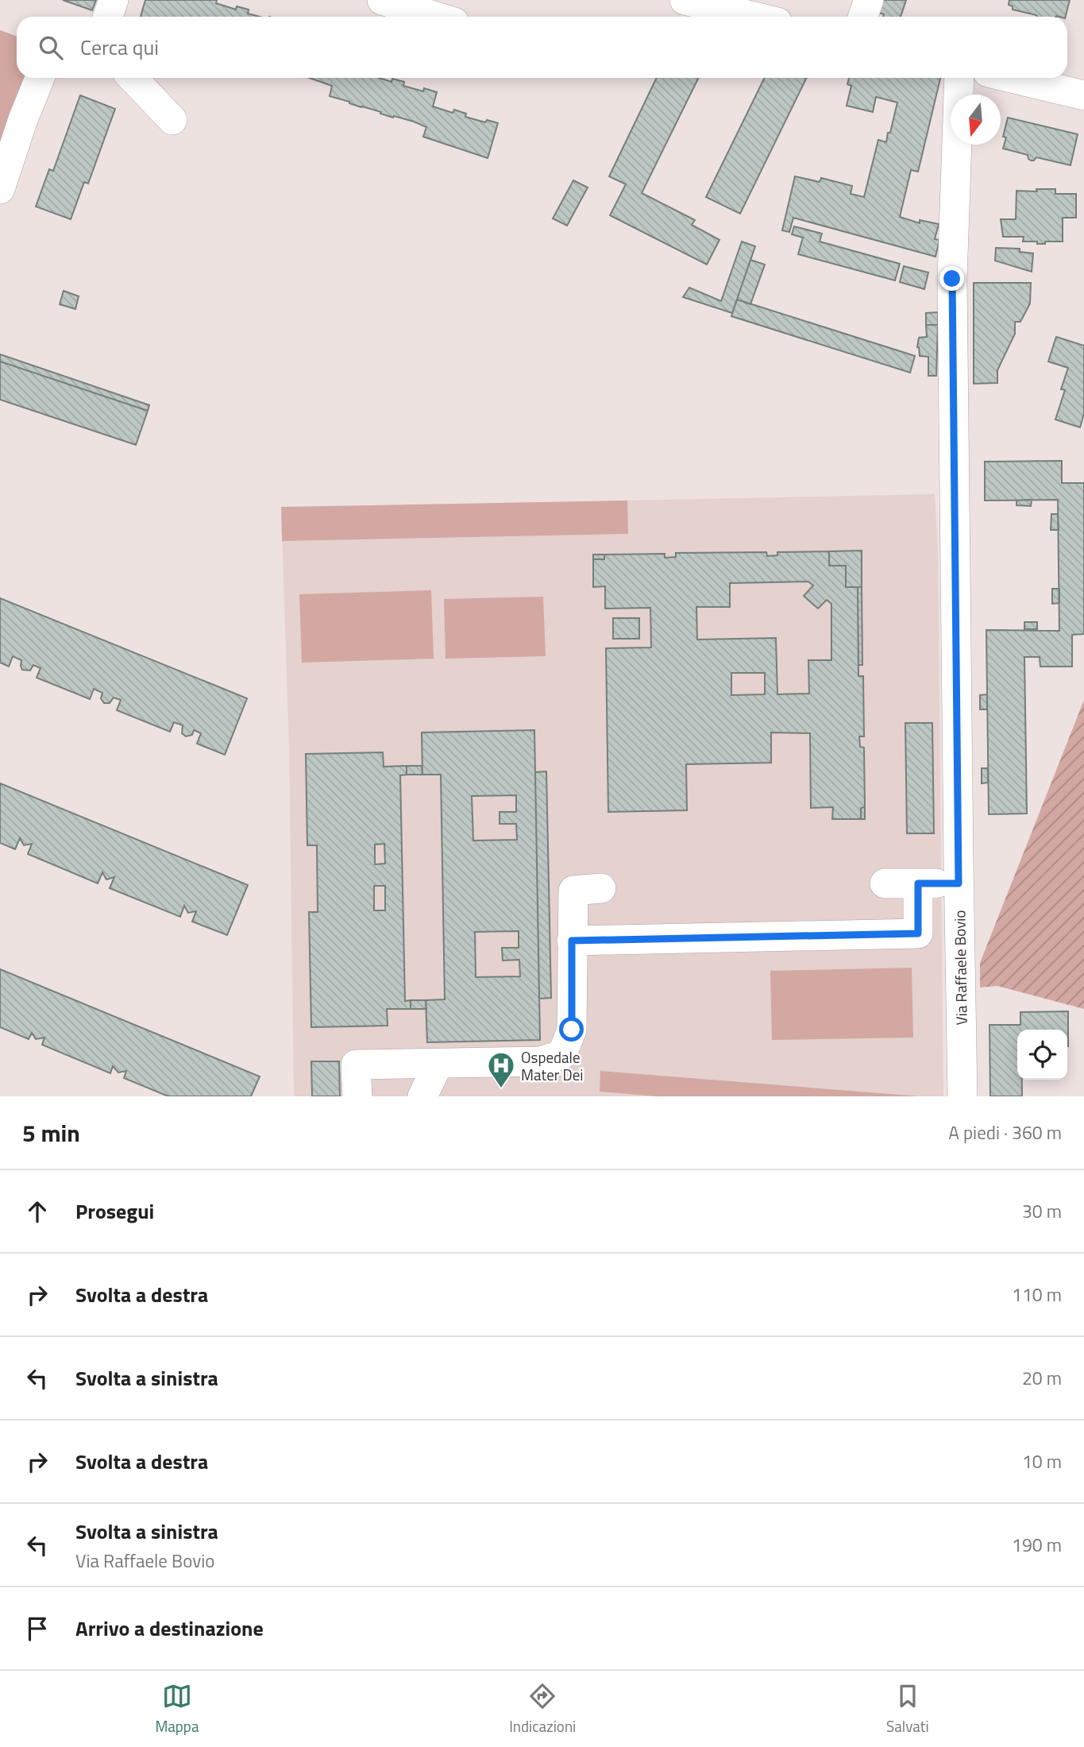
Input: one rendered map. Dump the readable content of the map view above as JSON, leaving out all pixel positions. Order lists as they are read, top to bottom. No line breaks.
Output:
{"streets":{"street":["Via Raffaele Bovio"]},"places":{"hospital":["Ospedale Mater Dei"]},"north":"bottom","page":{"search":"Cerca qui","heading":["5 min","A piedi · 360 m"],"list":[["Prosegui","30 m"],["Svolta a destra","110 m"],["Svolta a sinistra","20 m"],["Svolta a destra","10 m"],["Svolta a sinistra","Via Raffaele Bovio","190 m"],"Arrivo a destinazione"],"nav":["Mappa","Indicazioni","Salvati"]}}
